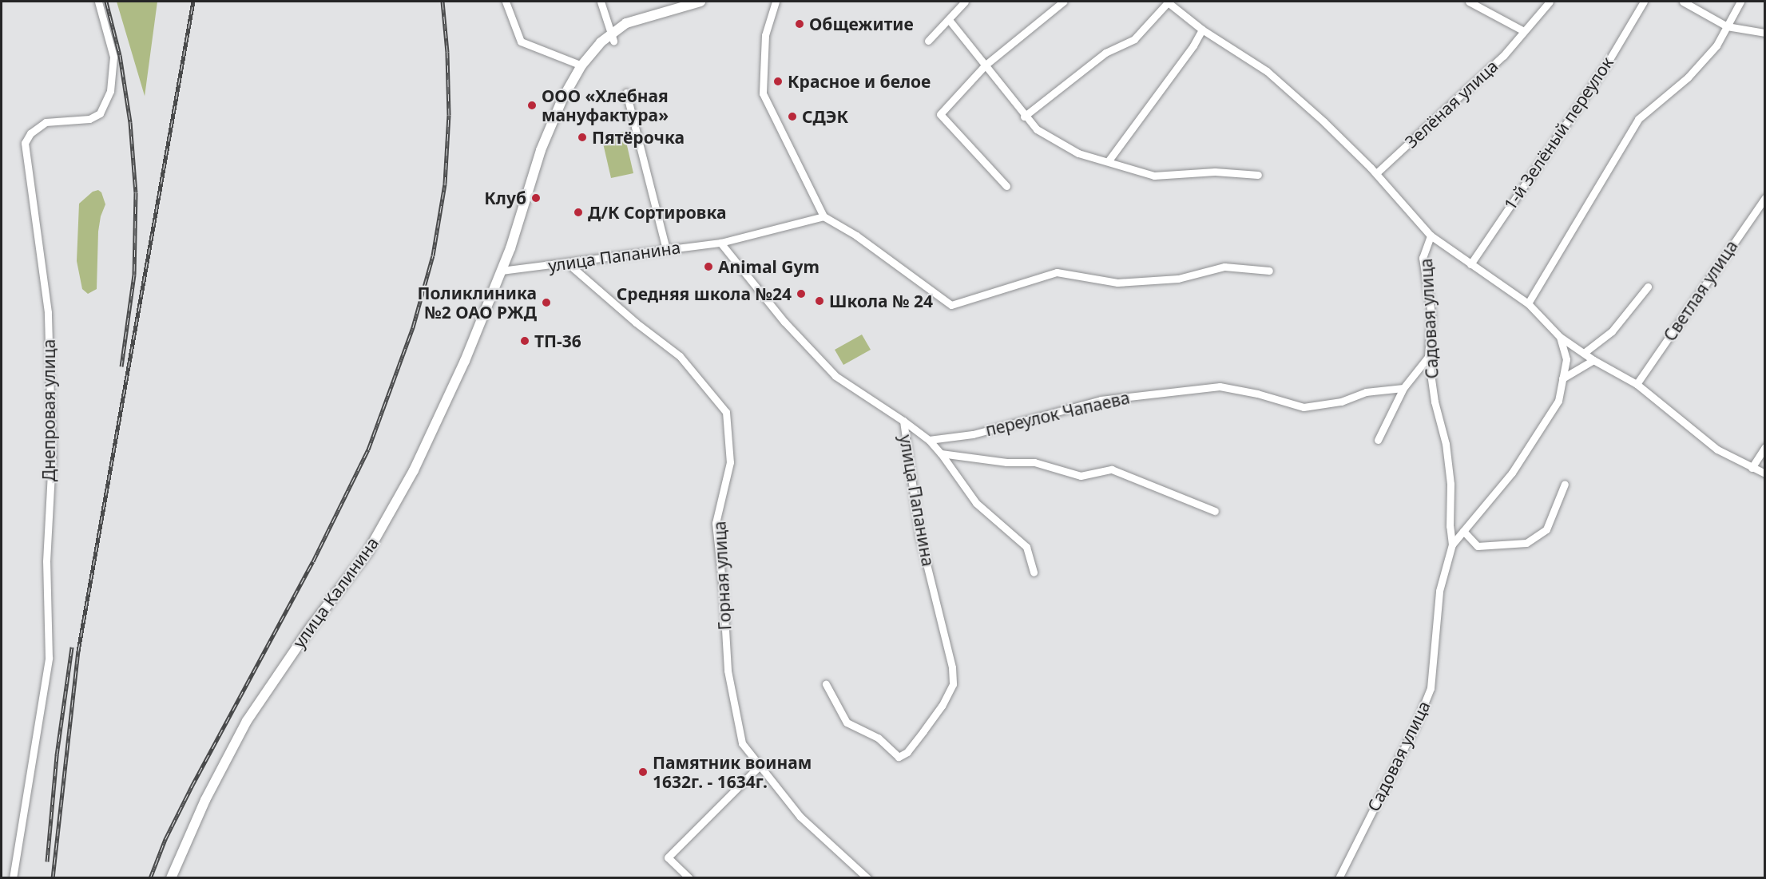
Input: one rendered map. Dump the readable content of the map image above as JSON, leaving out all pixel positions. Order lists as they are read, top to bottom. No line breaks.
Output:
{"streets":{"street":["Зелёная улица","1-й Зелёный переулок","улица Папанина","Светлая улица","Садовая улица","Днепровая улица","переулок Чапаева","Горная улица","улица Калинина"]},"crossings":[["улица Папанина","Горная улица"],["улица Папанина","улица Калинина"]],"places":["Общежитие","Красное и белое","ООО «Хлебная мануфактура»","СДЭК","Пятёрочка","Клуб","Д/К Сортировка","Animal Gym","Средняя школа №24","Школа № 24","Поликлиника №2 ОАО РЖД","ТП-36","Памятник воинам 1632г. - 1634г."]}
